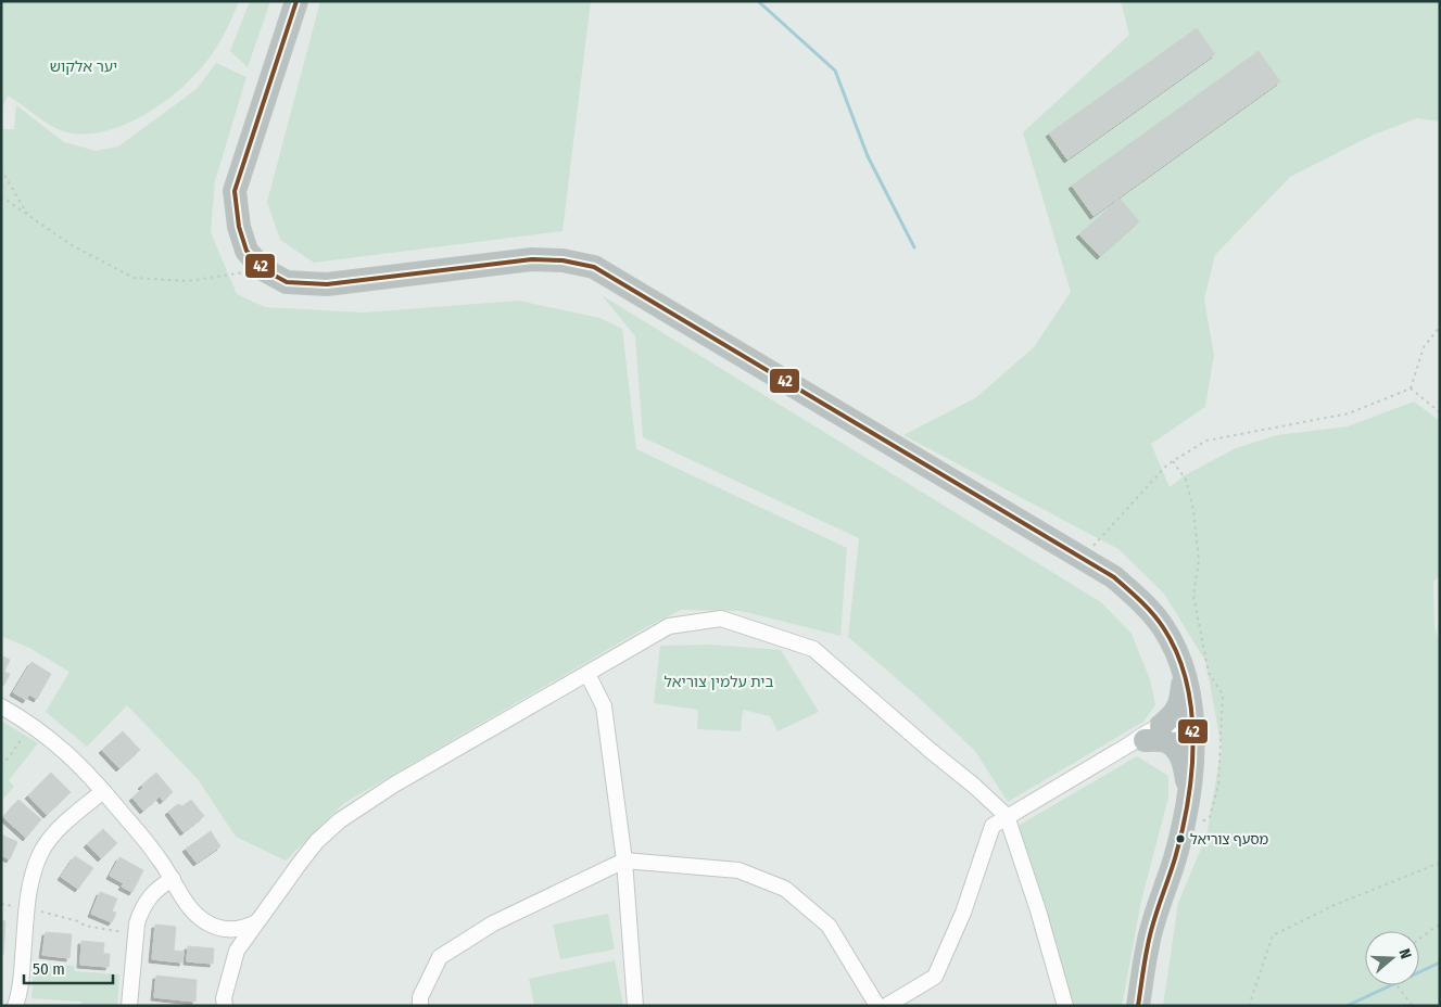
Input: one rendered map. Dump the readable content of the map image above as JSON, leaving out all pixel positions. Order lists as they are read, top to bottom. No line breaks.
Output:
{"parks":["יער אלקוש","בית עלמין צוריאל"],"places":["מסעף צוריאל"],"lines":["transit line 42"],"scale_bar":"50 m","north":"right"}
